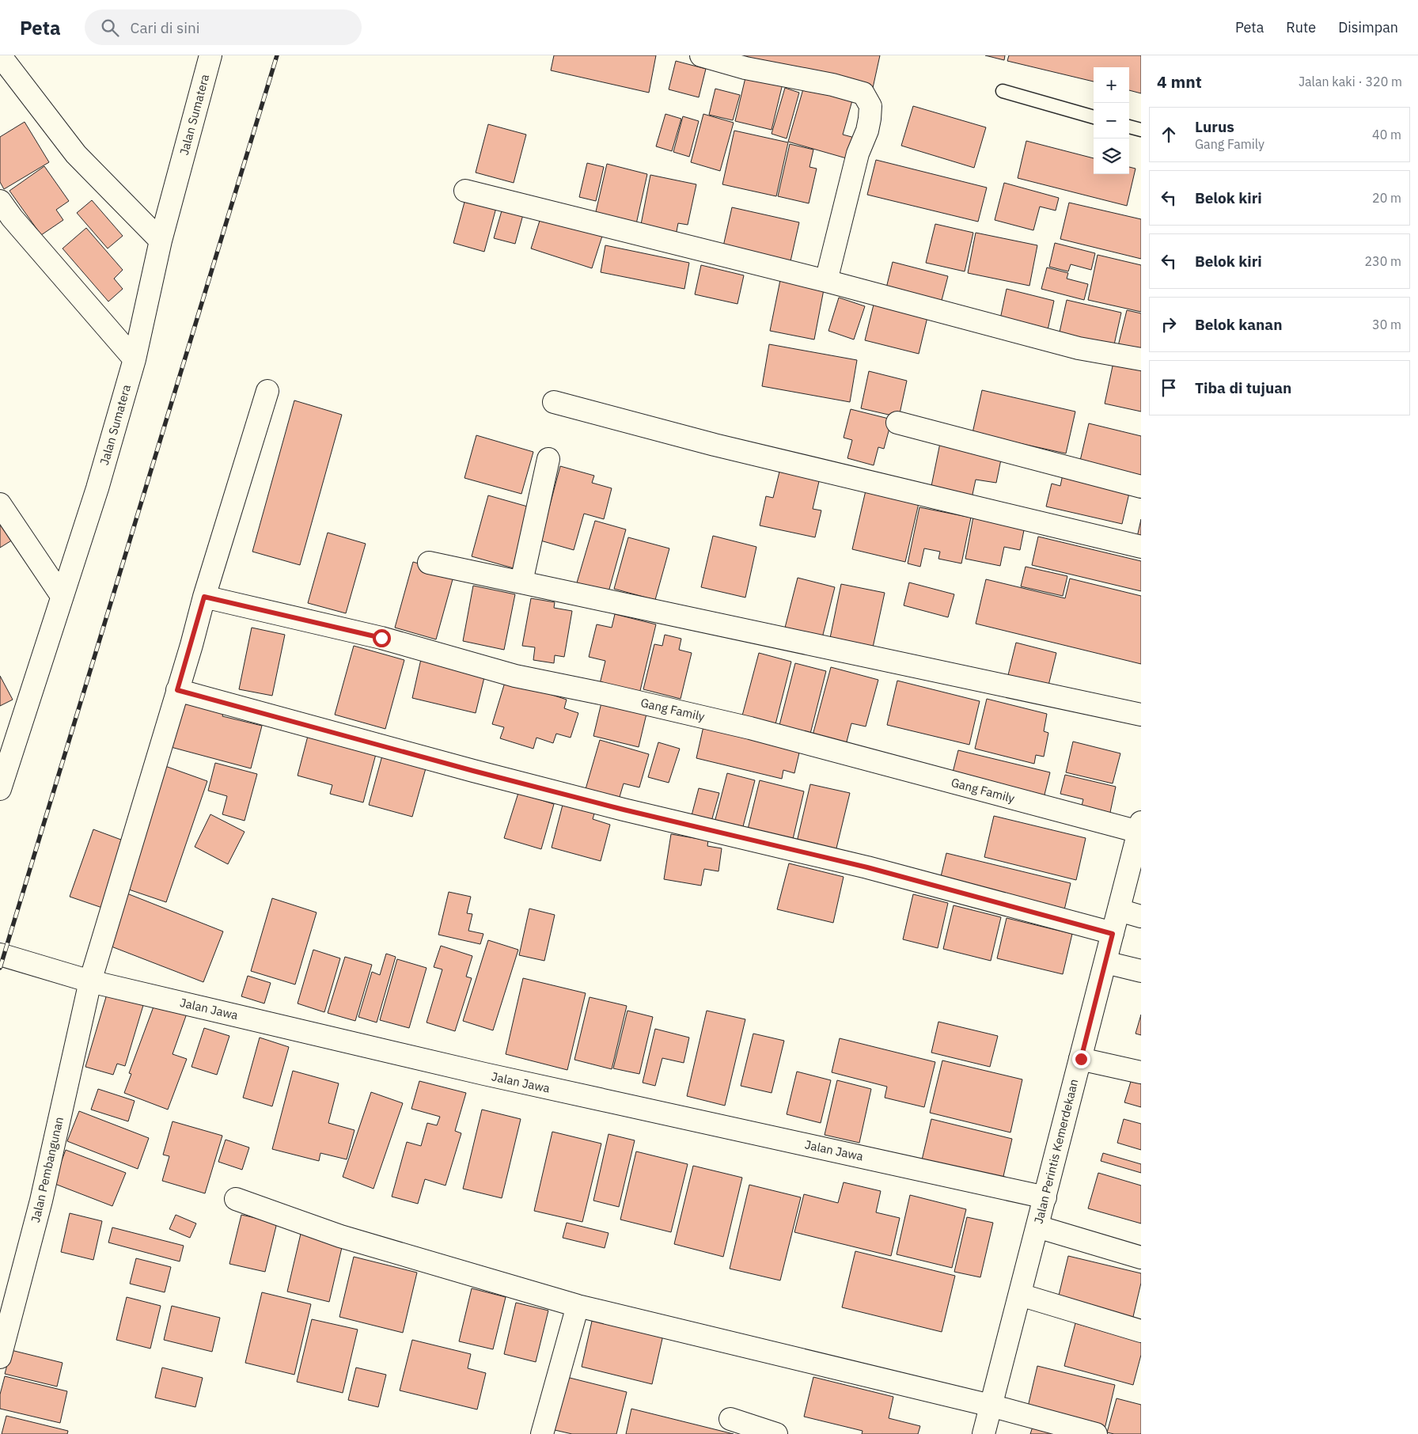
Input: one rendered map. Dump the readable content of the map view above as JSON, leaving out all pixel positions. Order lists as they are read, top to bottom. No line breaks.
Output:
{"streets":{"street":["Jalan Sumatera","Gang Family","Jalan Jawa","Jalan Perintis Kemerdekaan","Jalan Pembangunan"]},"crossings":[["Gang Family","Jalan Perintis Kemerdekaan"],["Gang Family","Jalan Pembangunan"],["Jalan Jawa","Jalan Perintis Kemerdekaan"],["Jalan Jawa","Jalan Pembangunan"]],"page":{"header":"Peta","search":"Cari di sini","nav":["Peta","Rute","Disimpan"],"heading":["4 mnt","Jalan kaki · 320 m"],"map_buttons":["+","−"],"list":[["Lurus","Gang Family","40 m"],["Belok kiri","20 m"],["Belok kiri","230 m"],["Belok kanan","30 m"],"Tiba di tujuan"]}}
